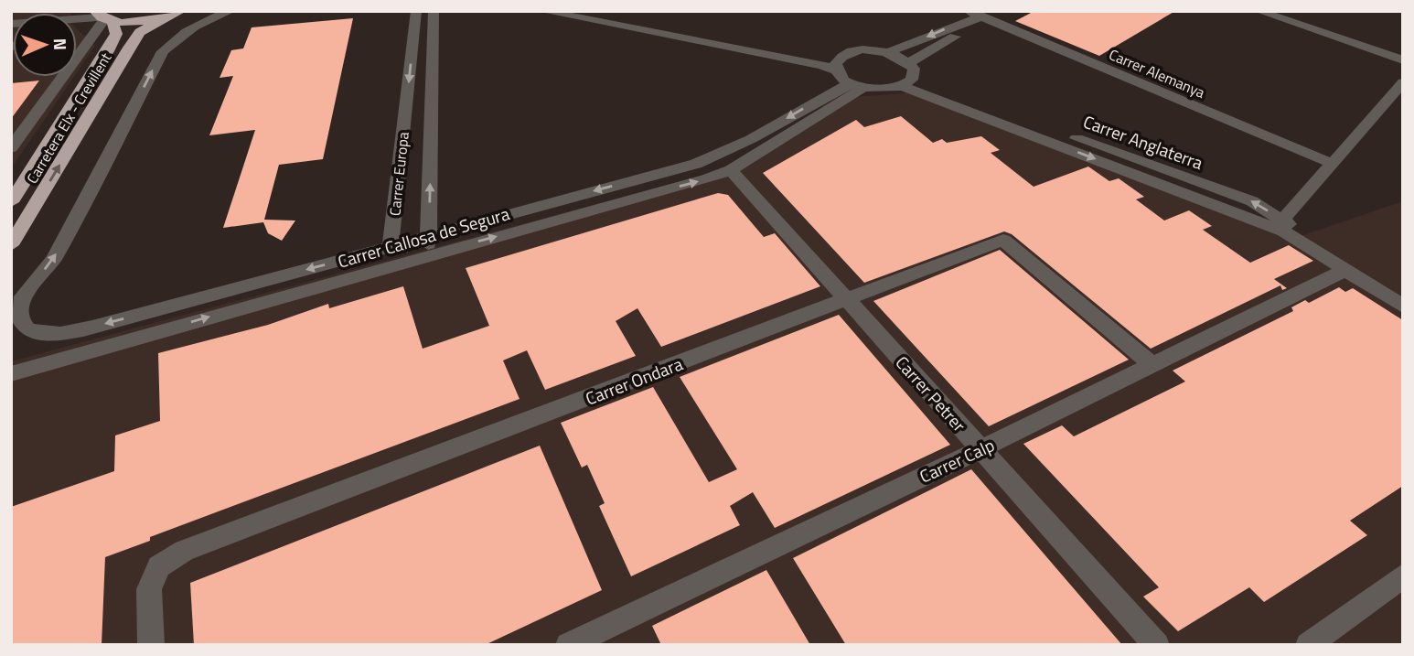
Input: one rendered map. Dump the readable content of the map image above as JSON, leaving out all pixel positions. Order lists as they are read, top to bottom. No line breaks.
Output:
{"streets":{"highway":["Carretera Elx - Crevillent"],"street":["Carrer Alemanya","Carrer Anglaterra","Carrer Europa","Carrer Callosa de Segura","Carrer Ondara","Carrer Petrer","Carrer Calp"]},"crossings":[["Carrer Anglaterra","Carrer Calp"],["Carrer Europa","Carrer Callosa de Segura"],["Carrer Callosa de Segura","Carrer Petrer"],["Carrer Ondara","Carrer Petrer"],["Carrer Ondara","Carrer Calp"],["Carrer Petrer","Carrer Calp"]],"north":"right"}
